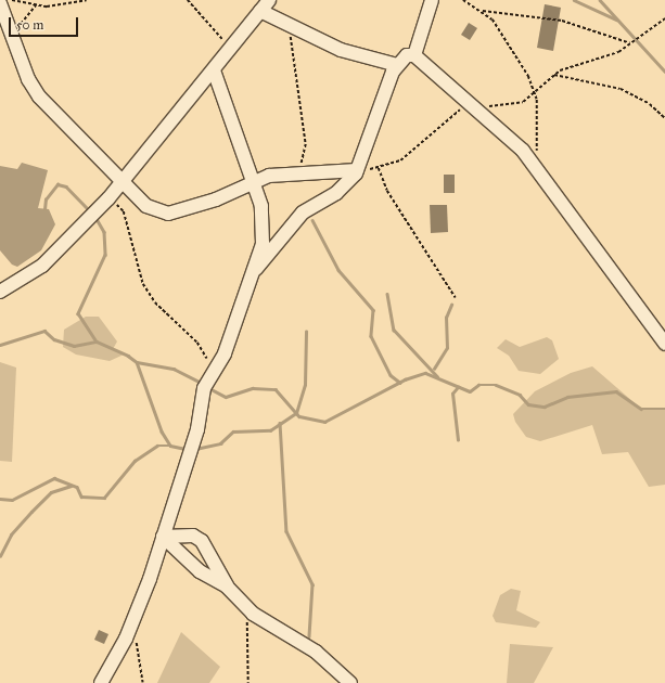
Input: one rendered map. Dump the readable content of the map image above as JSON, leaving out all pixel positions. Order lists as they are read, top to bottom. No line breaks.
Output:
{"scale_bar":"50 m"}
